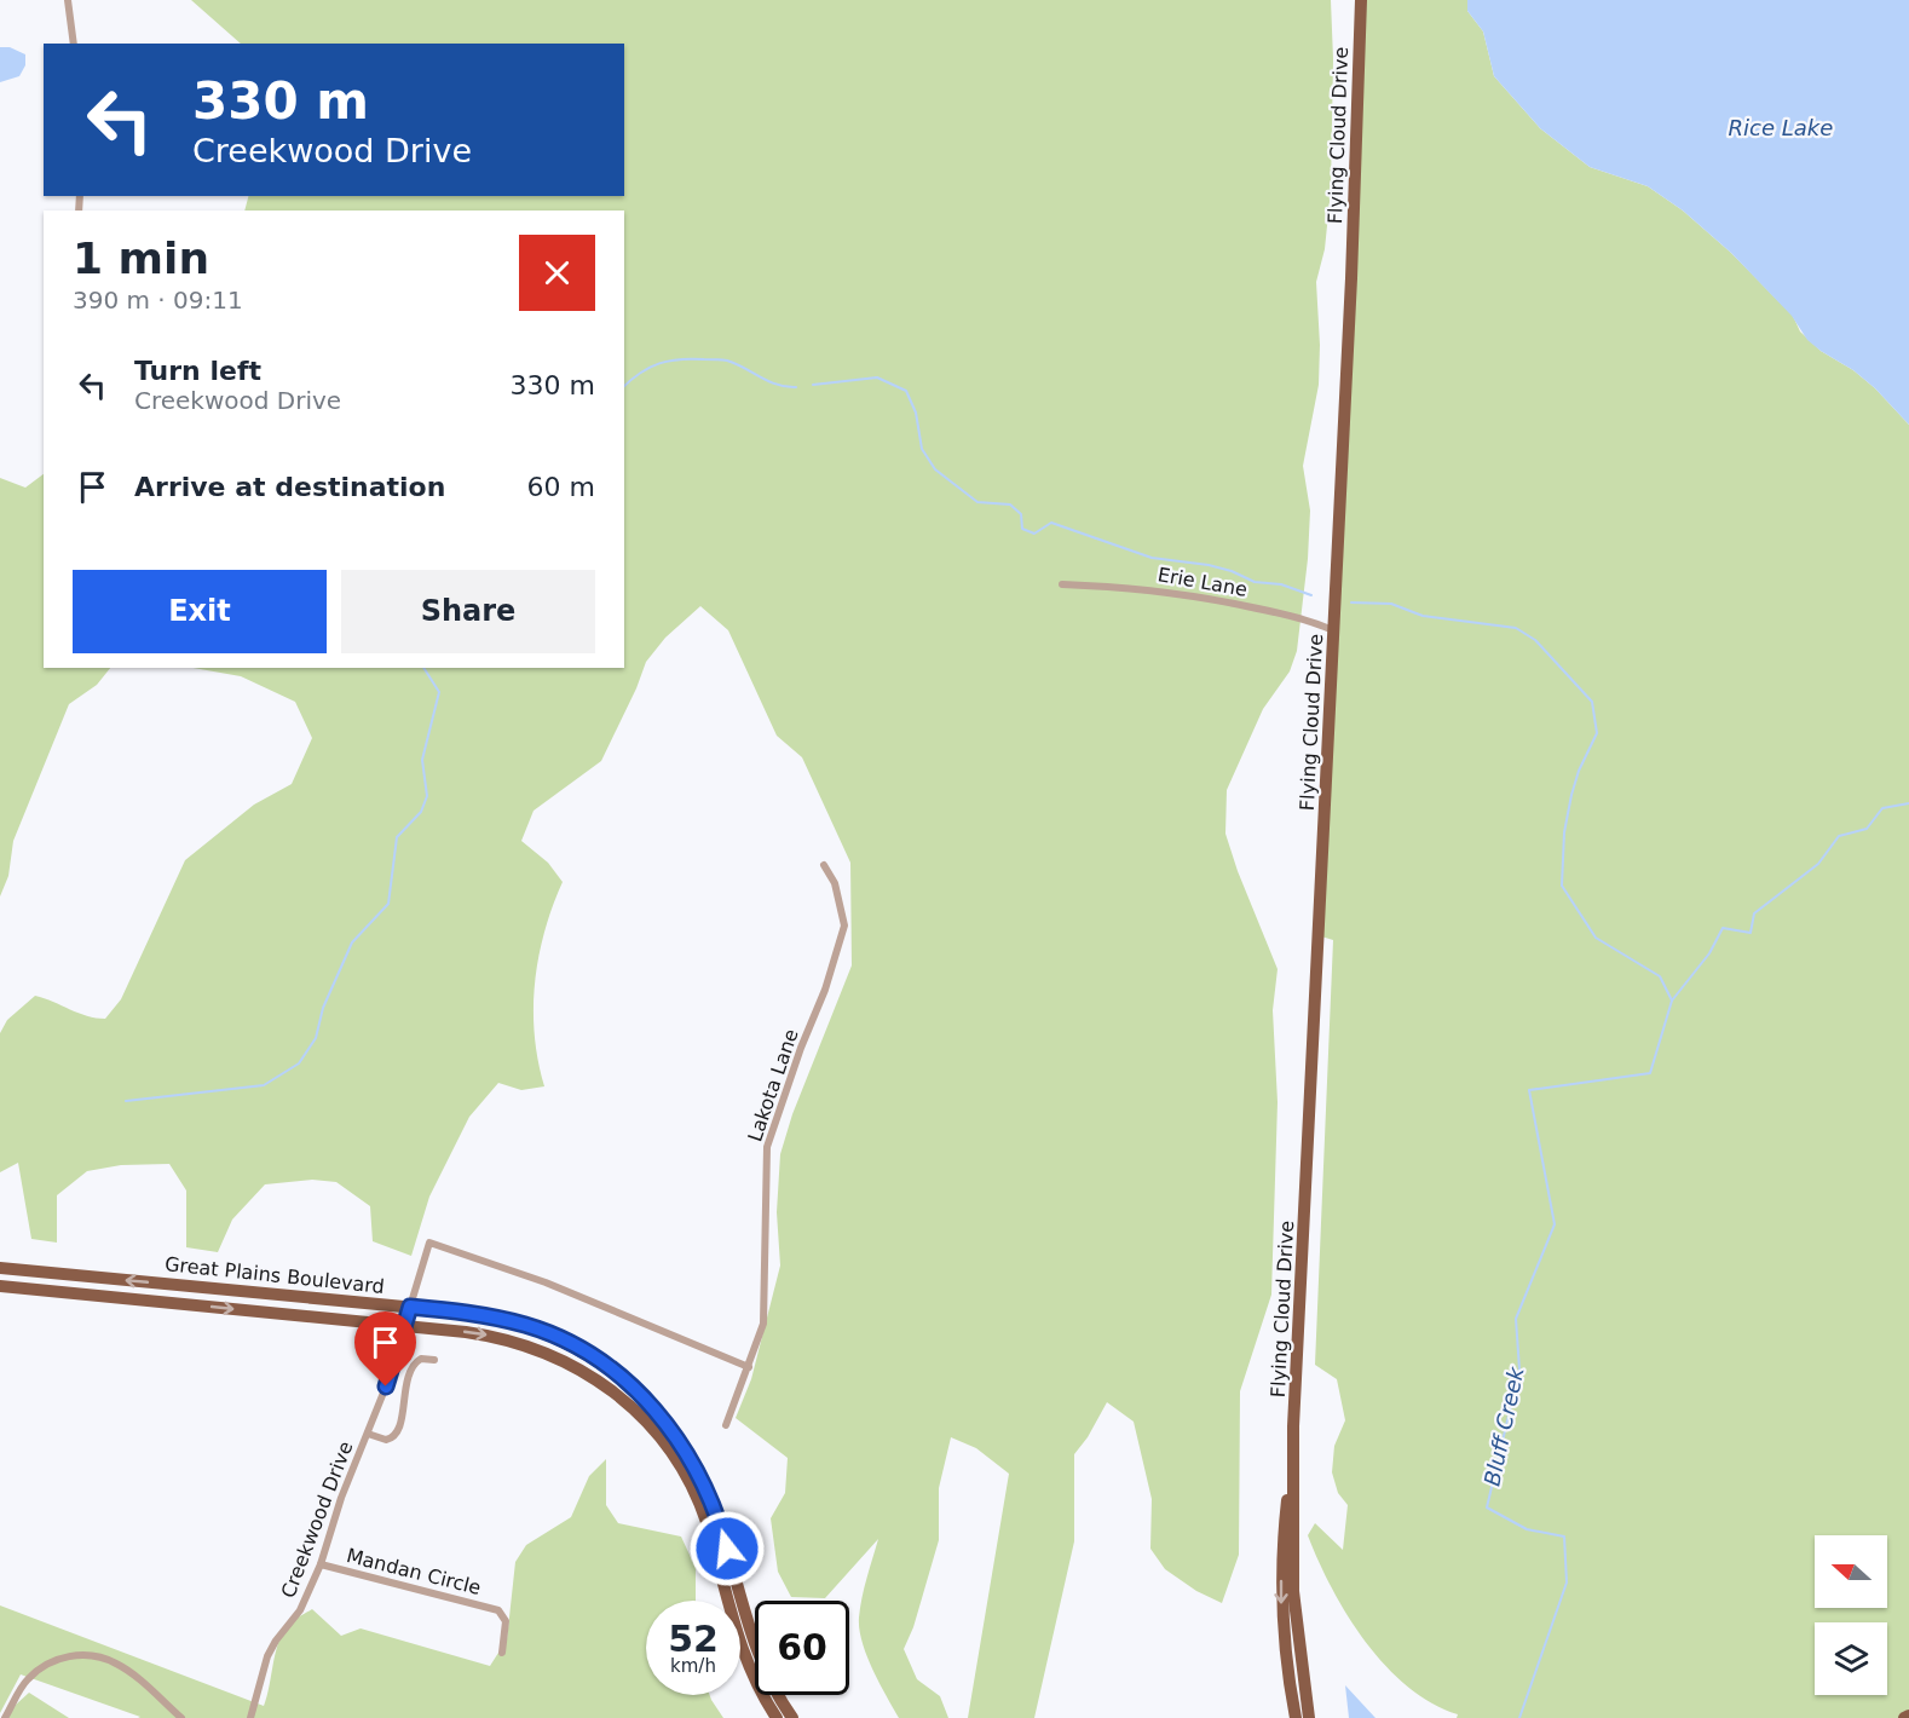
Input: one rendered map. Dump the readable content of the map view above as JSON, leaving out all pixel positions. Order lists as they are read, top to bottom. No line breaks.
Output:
{"streets":{"main road":["Flying Cloud Drive","Great Plains Boulevard"],"street":["Erie Lane","Lakota Lane","Creekwood Drive","Mandan Circle"]},"crossings":[["Flying Cloud Drive","Erie Lane"],["Lakota Lane","Creekwood Drive"],["Great Plains Boulevard","Creekwood Drive"],["Creekwood Drive","Mandan Circle"]],"water":["Rice Lake","Bluff Creek"],"north":"left","page":{"turn":["330 m","Creekwood Drive"],"heading":["1 min","390 m · 09:11"],"list":[{"name":"Turn left","note":"Creekwood Drive","value":"330 m"},{"name":"Arrive at destination","value":"60 m"}],"buttons":["Exit","Share"],"speed":"52 km/h","limit":"60"}}
